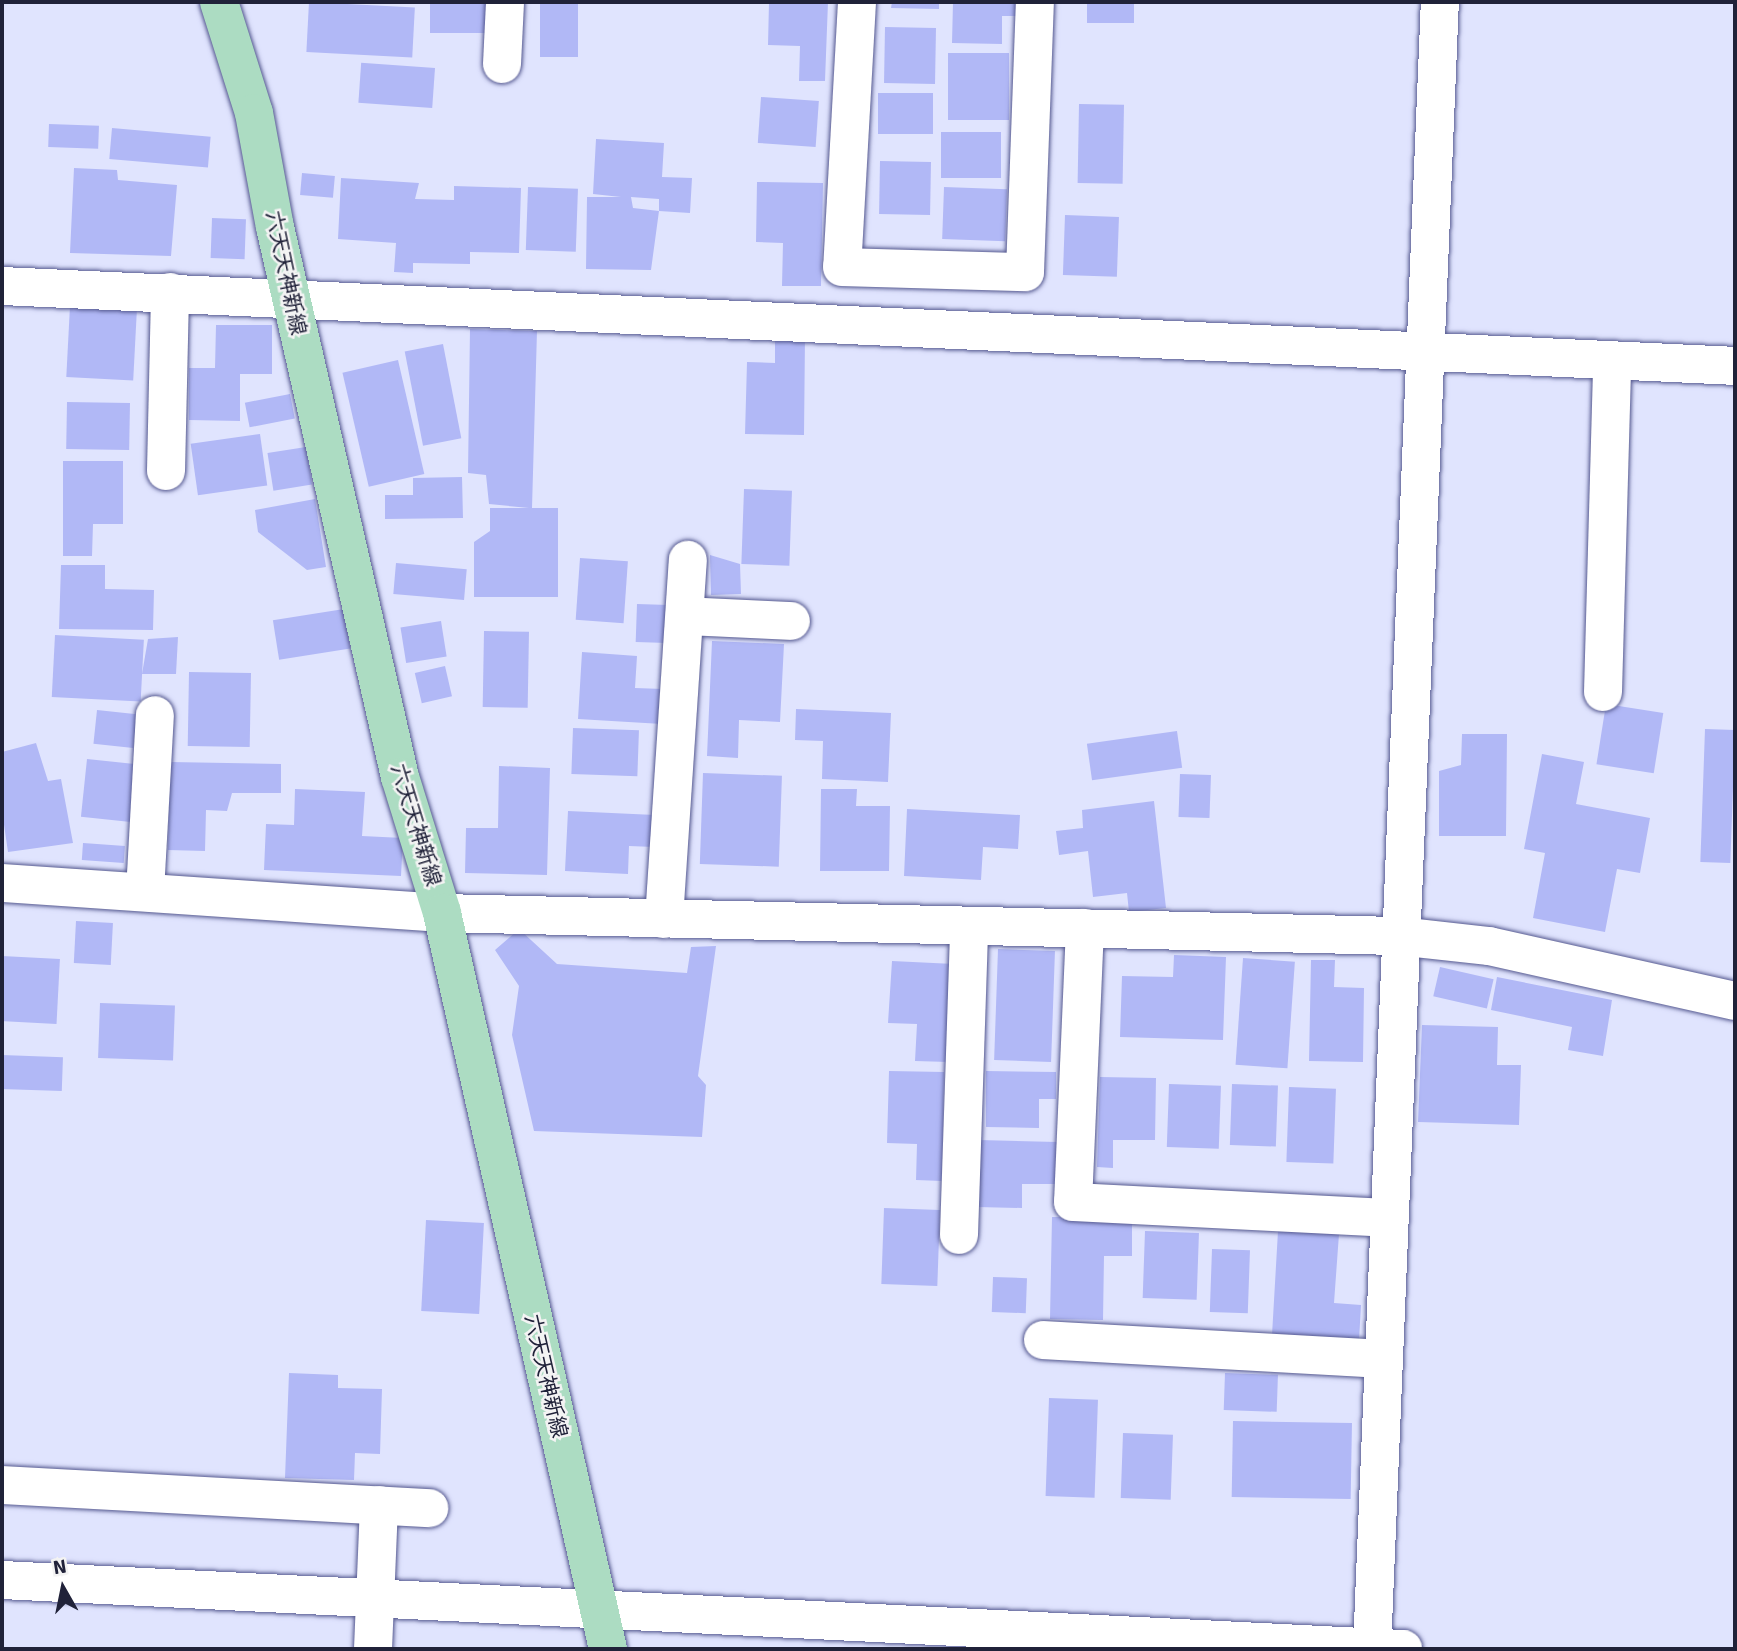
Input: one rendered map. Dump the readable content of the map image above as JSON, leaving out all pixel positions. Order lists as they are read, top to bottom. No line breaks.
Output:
{"streets":{"main road":["六天天神新線"]},"north":"top"}
